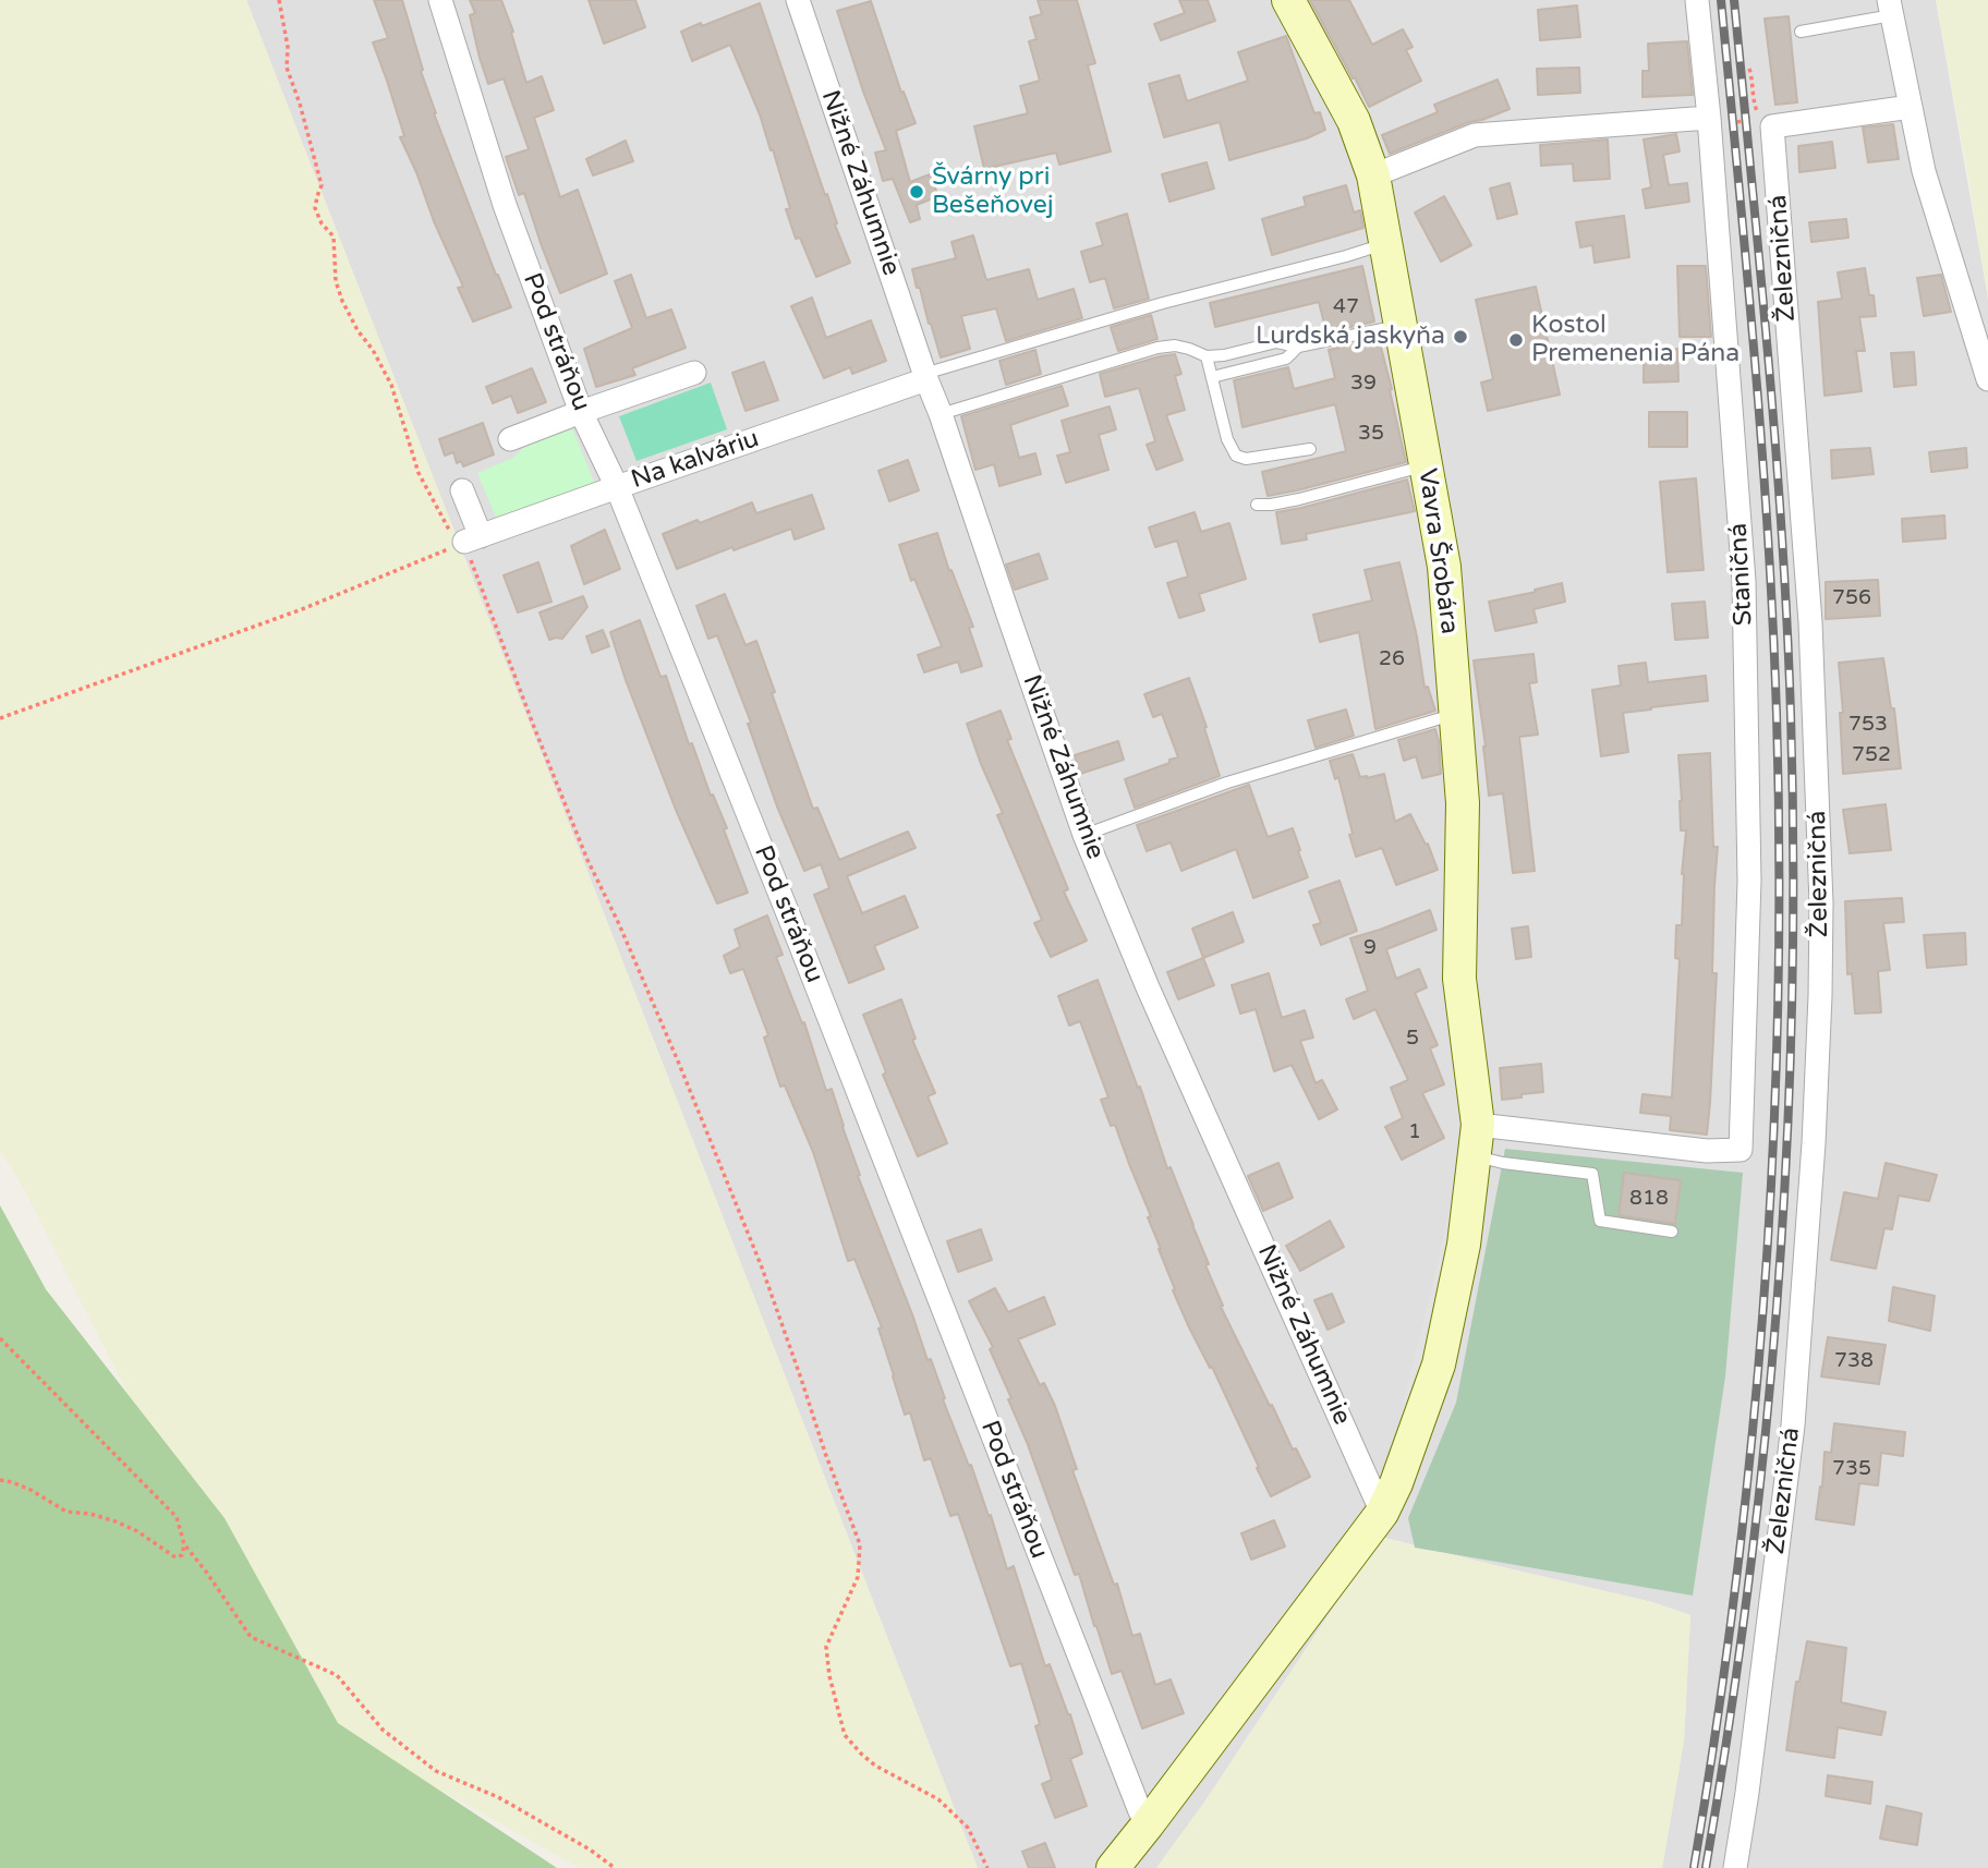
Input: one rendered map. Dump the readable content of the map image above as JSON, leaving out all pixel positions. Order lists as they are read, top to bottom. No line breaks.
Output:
{"streets":{"street":["Nižné Záhumnie","Železničná","Pod stráňou","Na kalváriu","Vavra Šrobára","Staničná"]},"crossings":[["Nižné Záhumnie","Na kalváriu"],["Nižné Záhumnie","Vavra Šrobára"],["Pod stráňou","Na kalváriu"],["Pod stráňou","Vavra Šrobára"],["Vavra Šrobára","Staničná"]],"places":["Švárny pri Bešeňovej","Lurdská jaskyňa","Kostol Premenenia Pána"],"house_numbers":["47","39","35","756","26","753","752","9","5","1","818","738","735"]}
